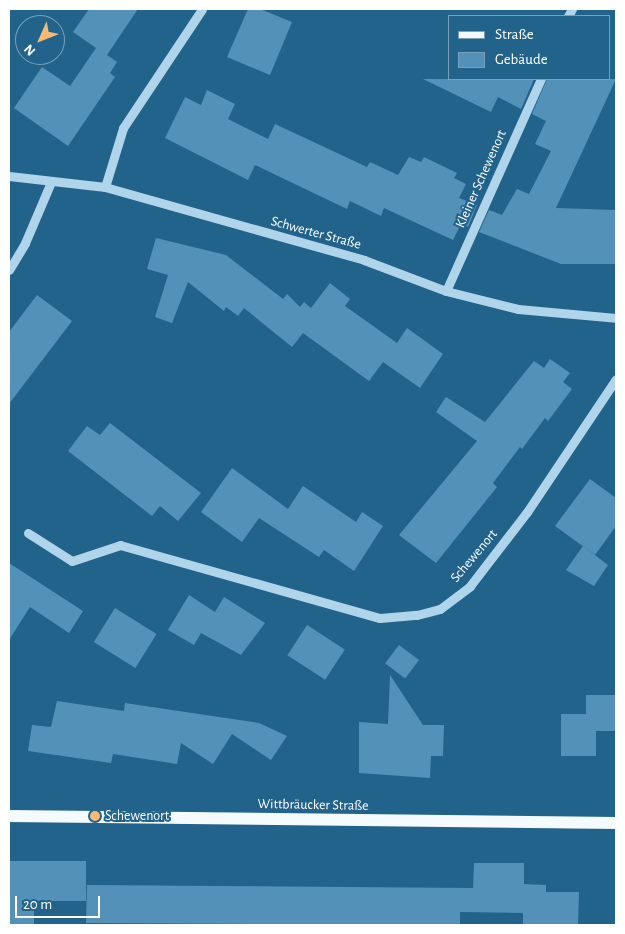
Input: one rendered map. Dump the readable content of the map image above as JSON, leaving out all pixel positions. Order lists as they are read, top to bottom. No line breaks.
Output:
{"streets":{"main road":["Wittbräucker Straße"],"street":["Kleiner Schewenort","Schwerter Straße","Schewenort"]},"crossings":[["Kleiner Schewenort","Schwerter Straße"]],"places":["Schewenort"],"legend":["Straße","Gebäude"],"scale_bar":"20 m","north":"bottom left"}
